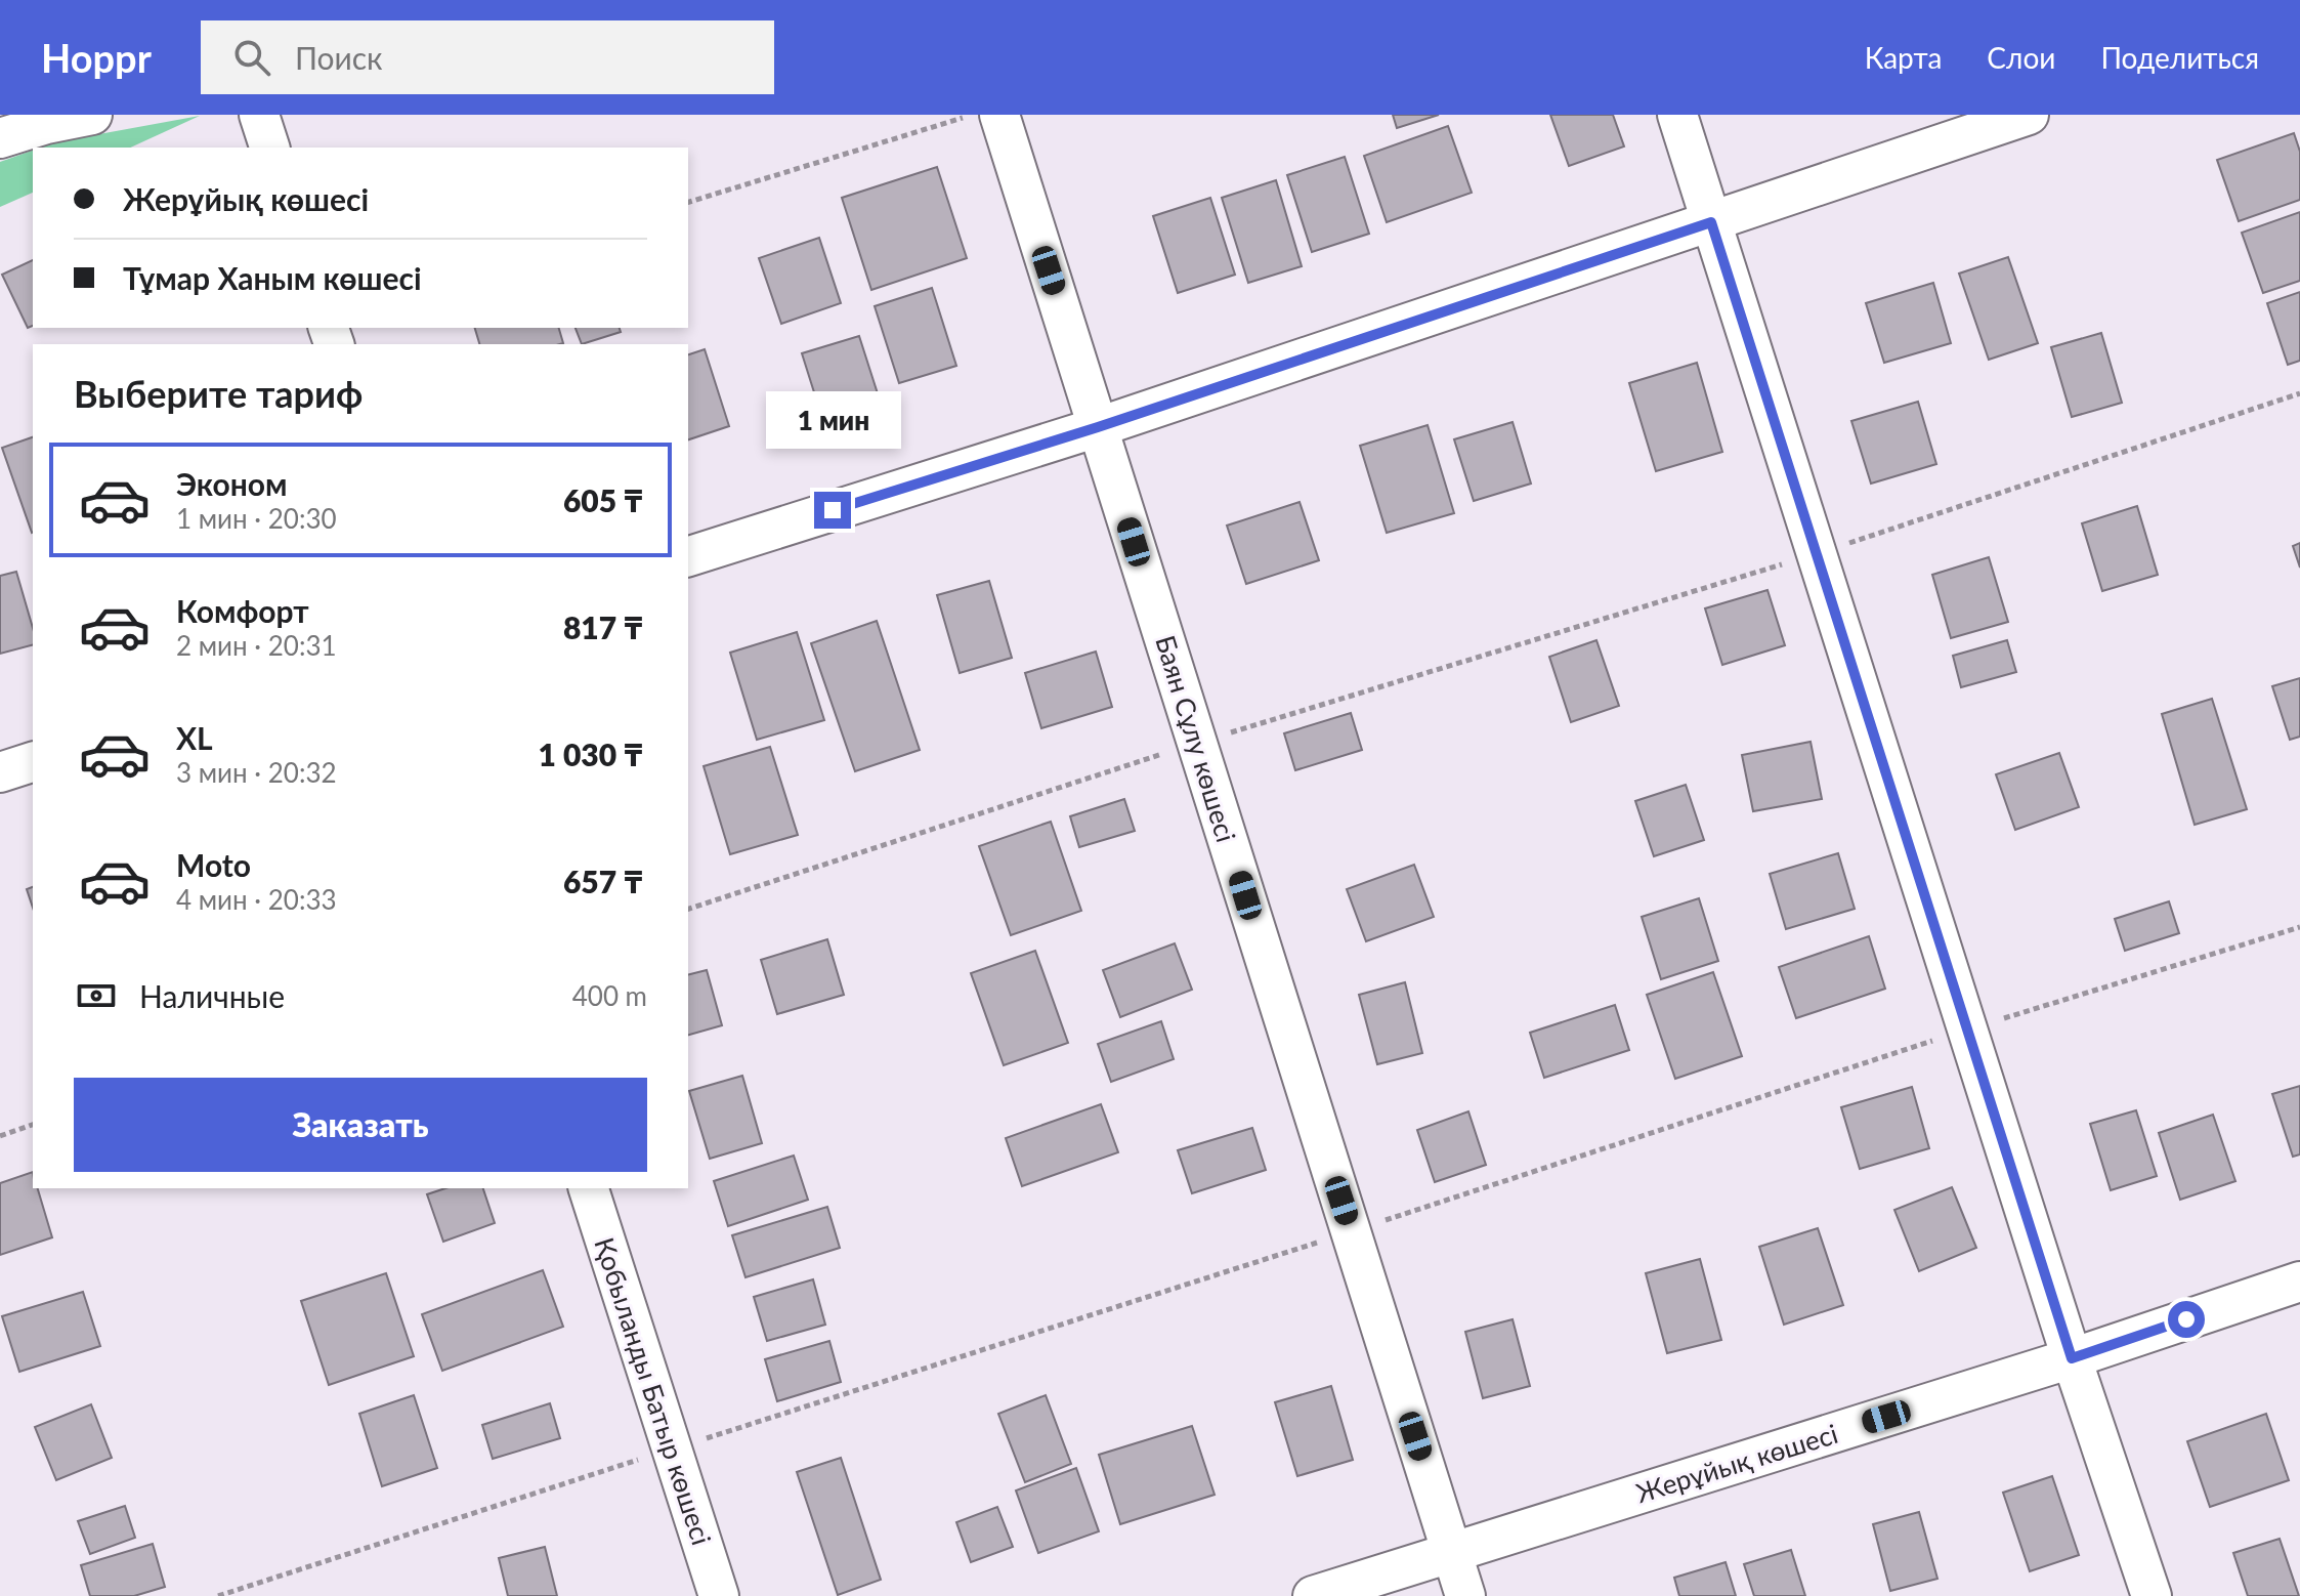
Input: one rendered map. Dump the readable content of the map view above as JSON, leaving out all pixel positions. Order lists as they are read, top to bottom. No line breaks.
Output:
{"streets":{"street":["Баян Сұлу көшесі","Қобыланды Батыр көшесі","Жерұйық көшесі"]},"crossings":[["Баян Сұлу көшесі","Жерұйық көшесі"]],"page":{"header":"Hoppr","search":"Поиск","nav":["Карта","Слои","Поделиться"],"banner":["Жерұйық көшесі","Тұмар Ханым көшесі"],"heading":"Выберите тариф","bubble":"1 мин","list":[{"name":"Эконом","note":"1 мин · 20:30","value":"605 ₸"},{"name":"Комфорт","note":"2 мин · 20:31","value":"817 ₸"},{"name":"XL","note":"3 мин · 20:32","value":"1 030 ₸"},{"name":"Moto","note":"4 мин · 20:33","value":"657 ₸"}],"pay":["Наличные","400 m"],"buttons":"Заказать"}}
